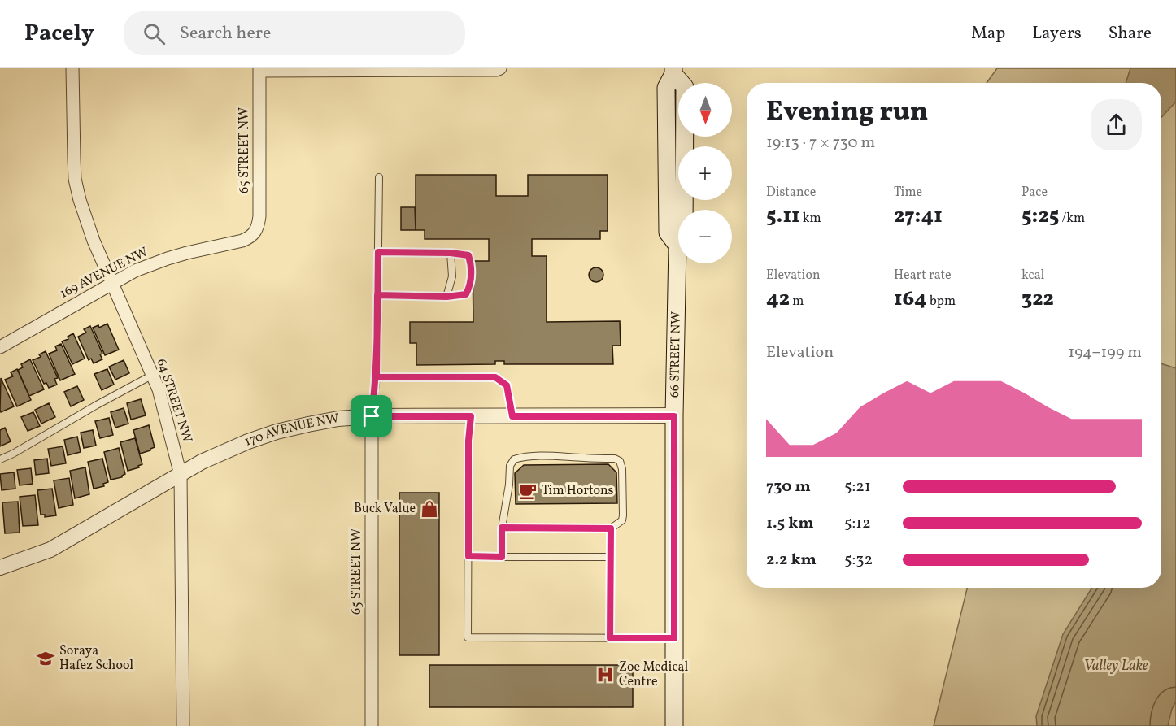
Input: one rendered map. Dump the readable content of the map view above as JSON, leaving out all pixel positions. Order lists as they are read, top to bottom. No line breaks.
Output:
{"streets":{"main road":["66 STREET NW"],"street":["65 STREET NW","169 AVENUE NW","64 STREET NW","170 AVENUE NW"]},"crossings":[["65 STREET NW","169 AVENUE NW"],["65 STREET NW","170 AVENUE NW"],["169 AVENUE NW","64 STREET NW"],["66 STREET NW","170 AVENUE NW"],["64 STREET NW","170 AVENUE NW"]],"water":["Valley Lake"],"places":{"cafe":["Tim Hortons"],"shop":["Buck Value"],"school or university":["Soraya Hafez School"],"hospital":["Zoe Medical Centre"]},"north":"bottom","page":{"header":"Pacely","search":"Search here","nav":["Map","Layers","Share"],"map_buttons":["+","−"],"heading":["Evening run","19:13 · 7 × 730 m"],"stats":[["Distance","5.11 km"],["Time","27:41"],["Pace","5:25 /km"],["Elevation","42 m"],["Heart rate","164 bpm"],["kcal","322"]],"chart":["Elevation","194–199 m"],"list":[{"name":"730 m","note":"5:21"},{"name":"1.5 km","note":"5:12"},{"name":"2.2 km","note":"5:32"}]}}
